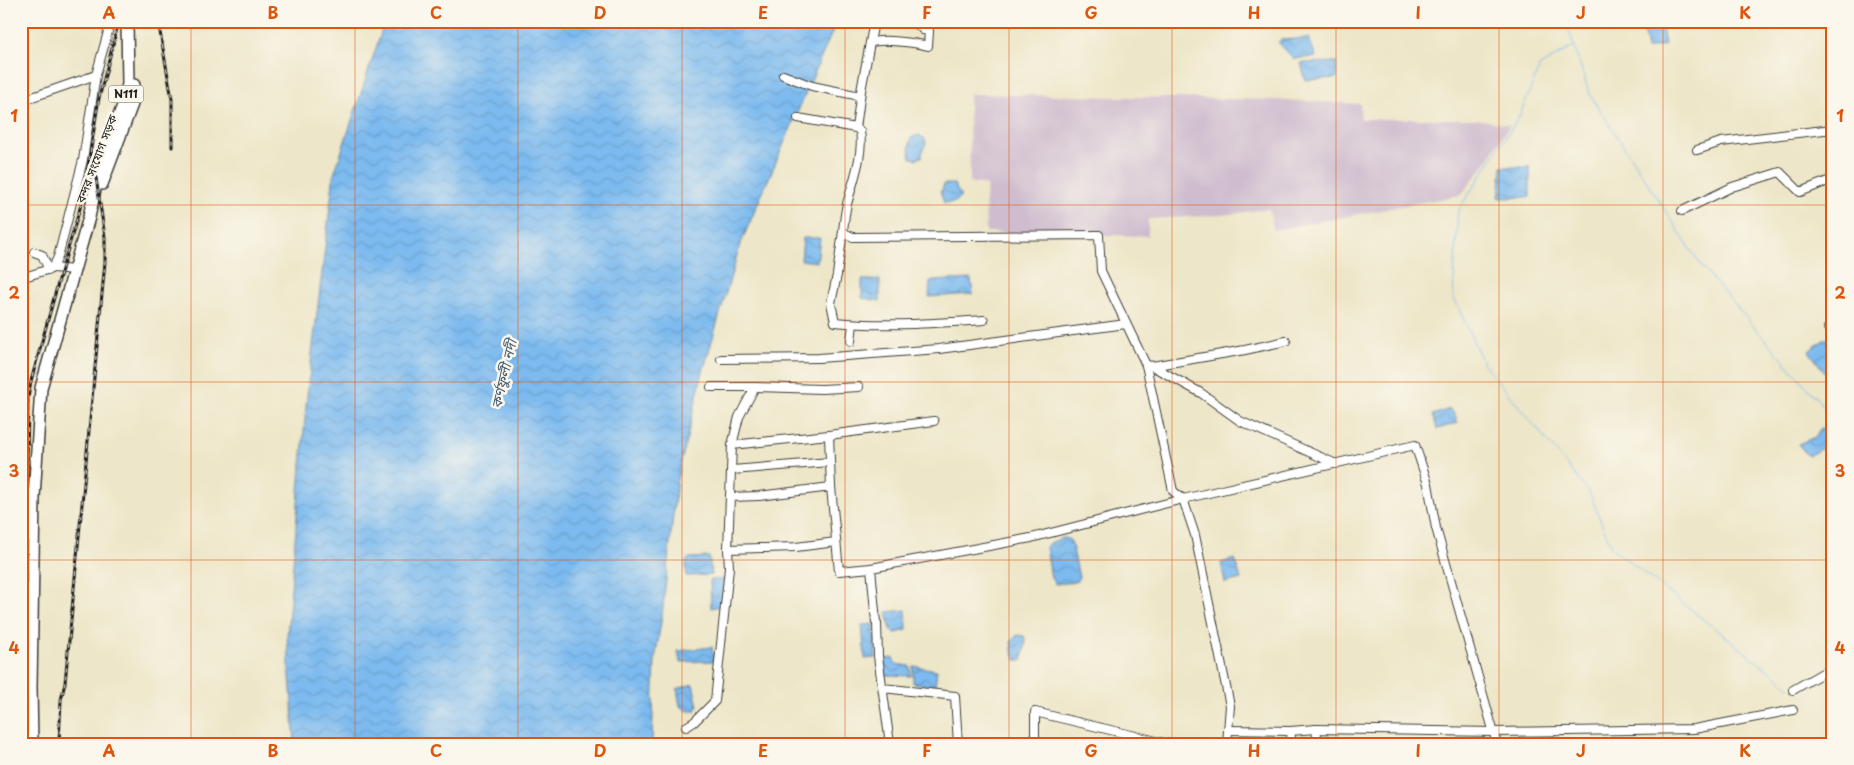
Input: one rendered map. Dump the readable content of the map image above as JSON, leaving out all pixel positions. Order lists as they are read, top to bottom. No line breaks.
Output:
{"streets":{"highway":["N111","বন্দর সংযোগ সড়ক"]},"crossings":[["N111","বন্দর সংযোগ সড়ক"]],"water":["কর্ণফুলী নদী"],"grid":{"columns":["A","B","C","D","E","F","G","H","I","J","K"],"rows":["1","2","3","4"]}}
